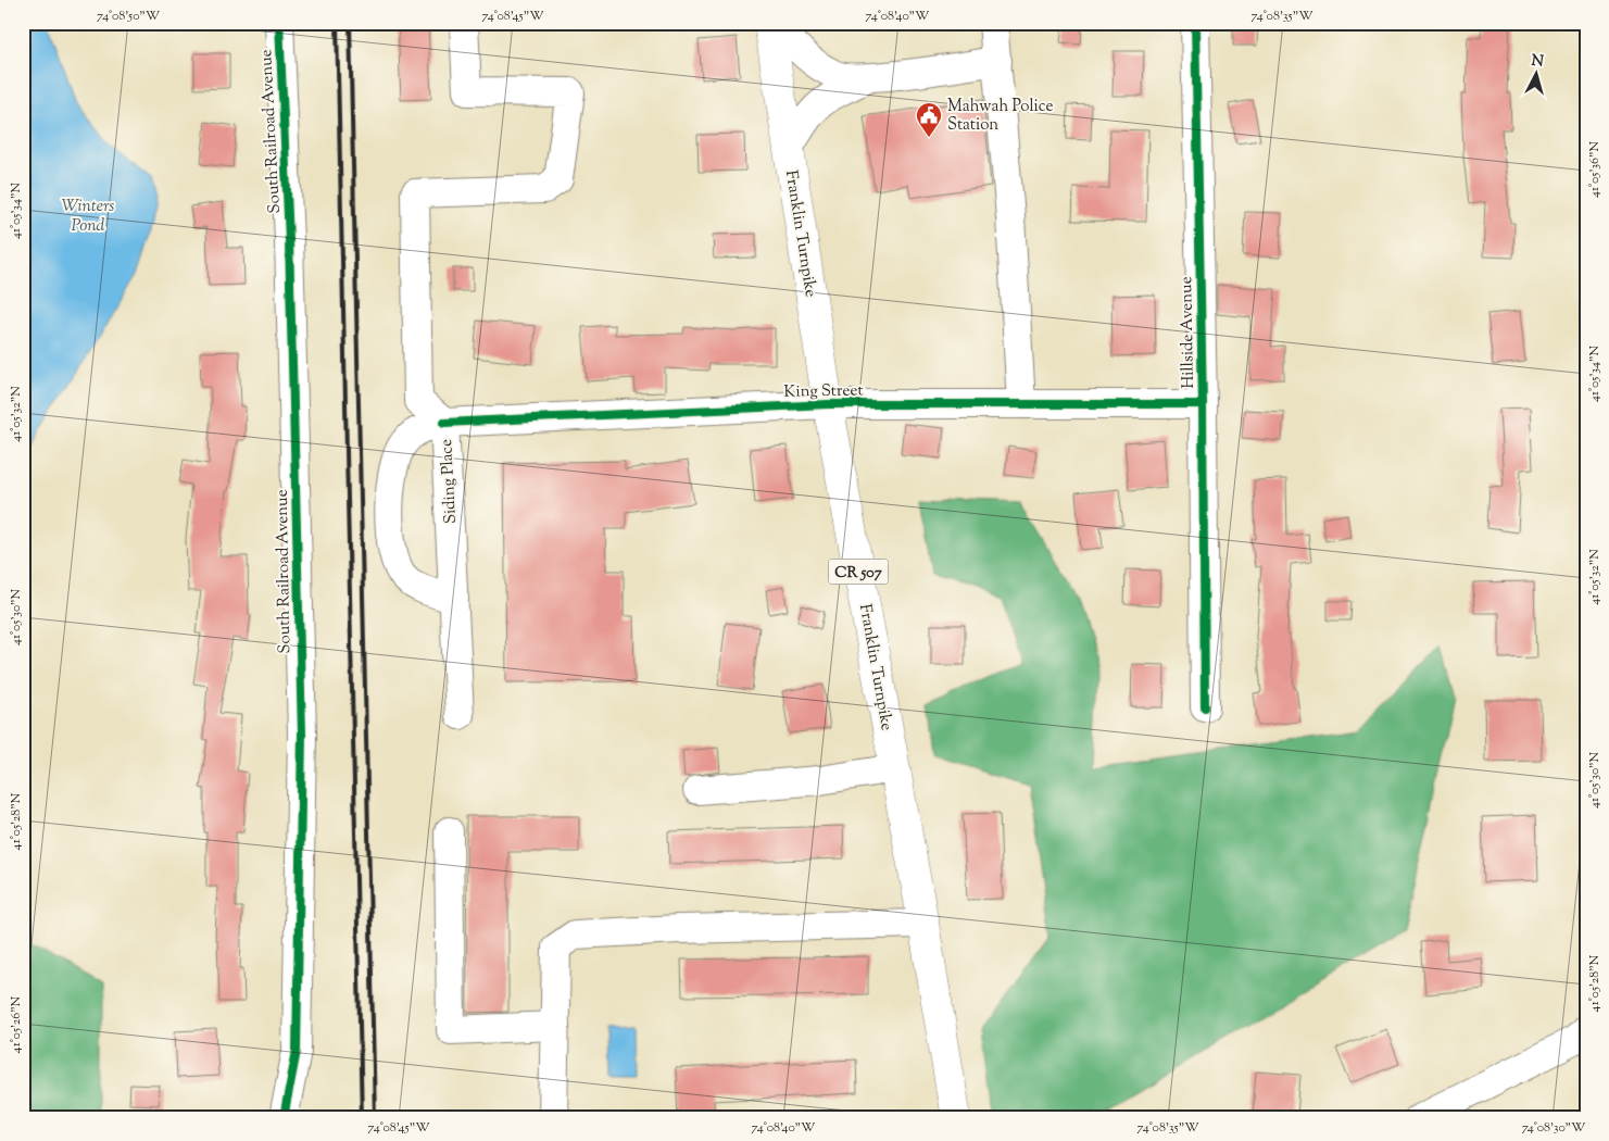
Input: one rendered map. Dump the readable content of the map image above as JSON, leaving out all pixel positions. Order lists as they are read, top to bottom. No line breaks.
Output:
{"streets":{"main road":["Franklin Turnpike","CR 507"],"street":["South Railroad Avenue","Hillside Avenue","King Street","Siding Place"]},"crossings":[["Franklin Turnpike","King Street"],["Hillside Avenue","King Street"],["King Street","Siding Place"]],"water":["Winters Pond"],"places":{"public building":["Mahwah Police Station"]},"north":"top","coordinates":["74°08'50\"W","74°08'45\"W","74°08'40\"W","74°08'35\"W","41°05'36\"N","41°05'34\"N","41°05'32\"N","41°05'30\"N","41°05'28\"N","41°05'26\"N","74°08'30\"W"]}
